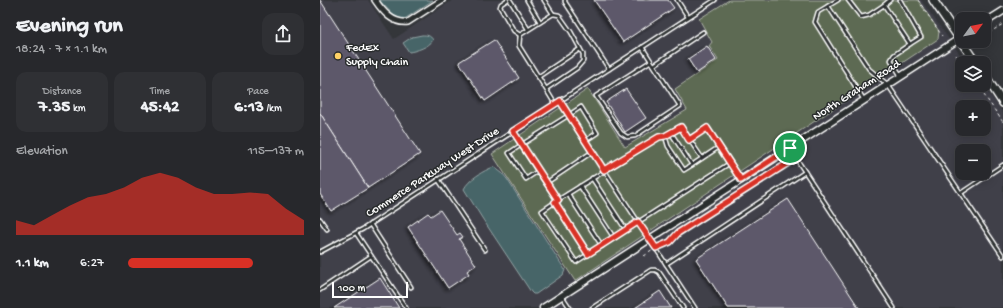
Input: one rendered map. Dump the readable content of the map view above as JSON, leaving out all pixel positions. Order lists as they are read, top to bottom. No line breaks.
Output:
{"streets":{"street":["North Graham Road"],"lane":["Commerce Parkway West Drive"]},"places":["FedEx Supply Chain"],"scale_bar":"100 m","north":"top right","page":{"heading":["Evening run","18:24 · 7 × 1.1 km"],"map_buttons":["+","−"],"stats":[["Distance","7.35 km"],["Time","45:42"],["Pace","6:13 /km"]],"chart":["Elevation","115–137 m"],"list":[{"name":"1.1 km","note":"6:27"}],"scale":"100 m"}}
